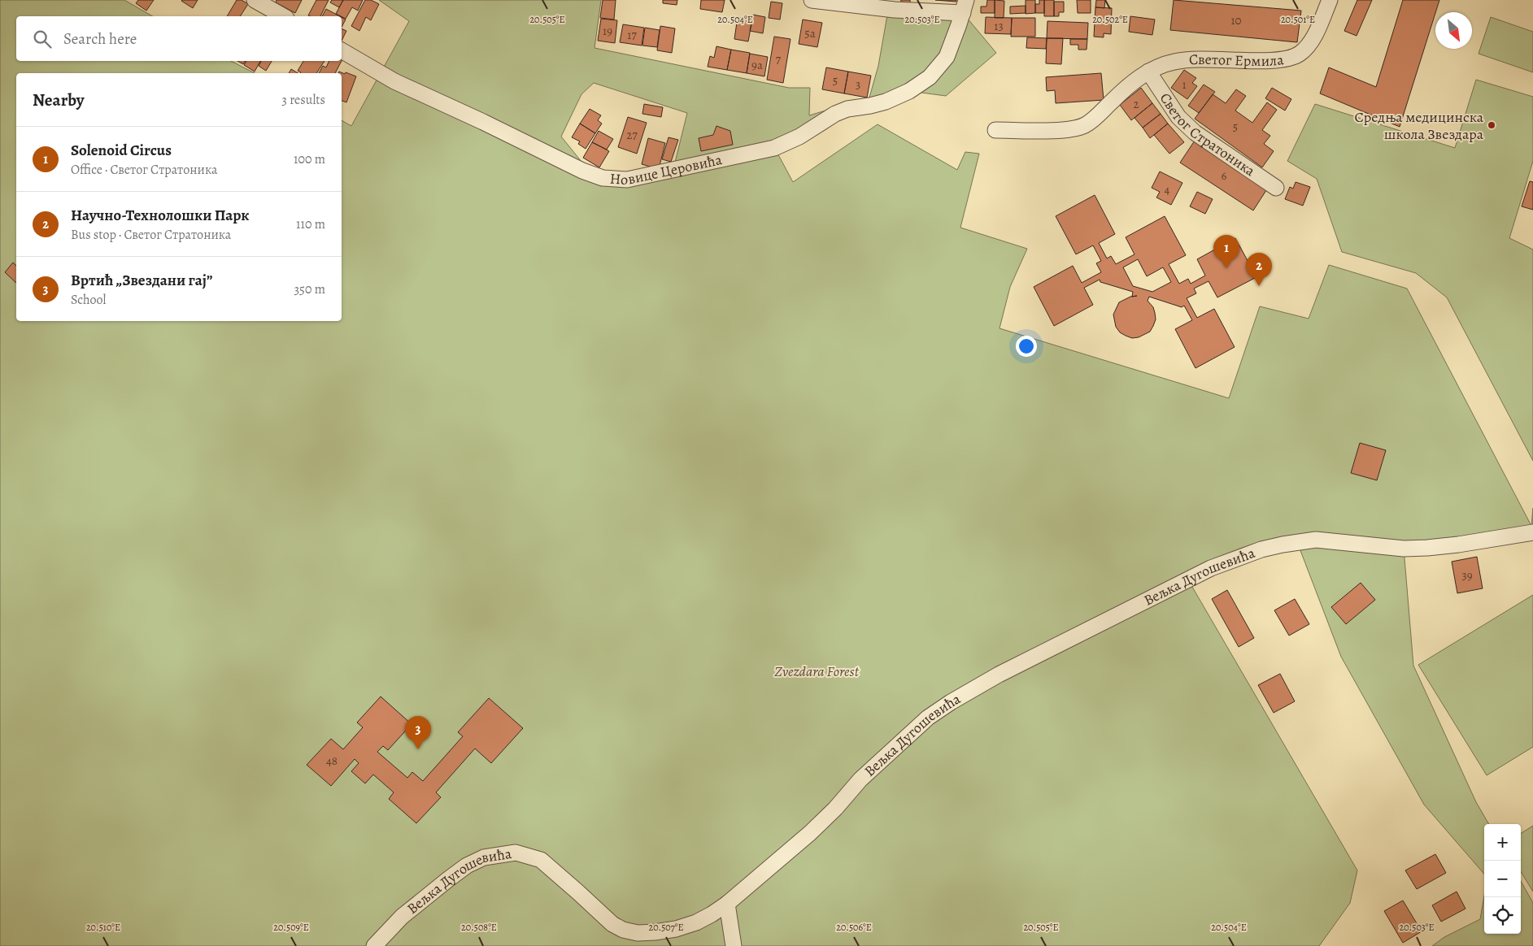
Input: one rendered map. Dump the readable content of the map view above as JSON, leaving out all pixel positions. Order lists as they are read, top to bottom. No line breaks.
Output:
{"streets":{"street":["Светог Ермила","Светог Стратоника","Новице Церовића","Вељка Дугошевића"]},"crossings":[["Светог Ермила","Светог Стратоника"]],"parks":["Zvezdara Forest"],"places":["Средња медицинска школа Звездара"],"house_numbers":["10","13","19","5a","17","7","9a","5","3","1","2","5","27","6","4","39","48"],"north":"bottom right","page":{"search":"Search here","heading":["Nearby","3 results"],"list":[{"mark":"1","name":"Solenoid Circus","note":"Office · Светог Стратоника","value":"100 m"},{"mark":"2","name":"Научно-Технолошки Парк","note":"Bus stop · Светог Стратоника","value":"110 m"},{"mark":"3","name":"Вртић „Звездани гај”","note":"School","value":"350 m"}],"pins":["1","2","3"],"map_buttons":["+","−"]},"coordinates":["20.505°E","20.504°E","20.503°E","20.502°E","20.501°E","20.510°E","20.509°E","20.508°E","20.507°E","20.506°E"]}
